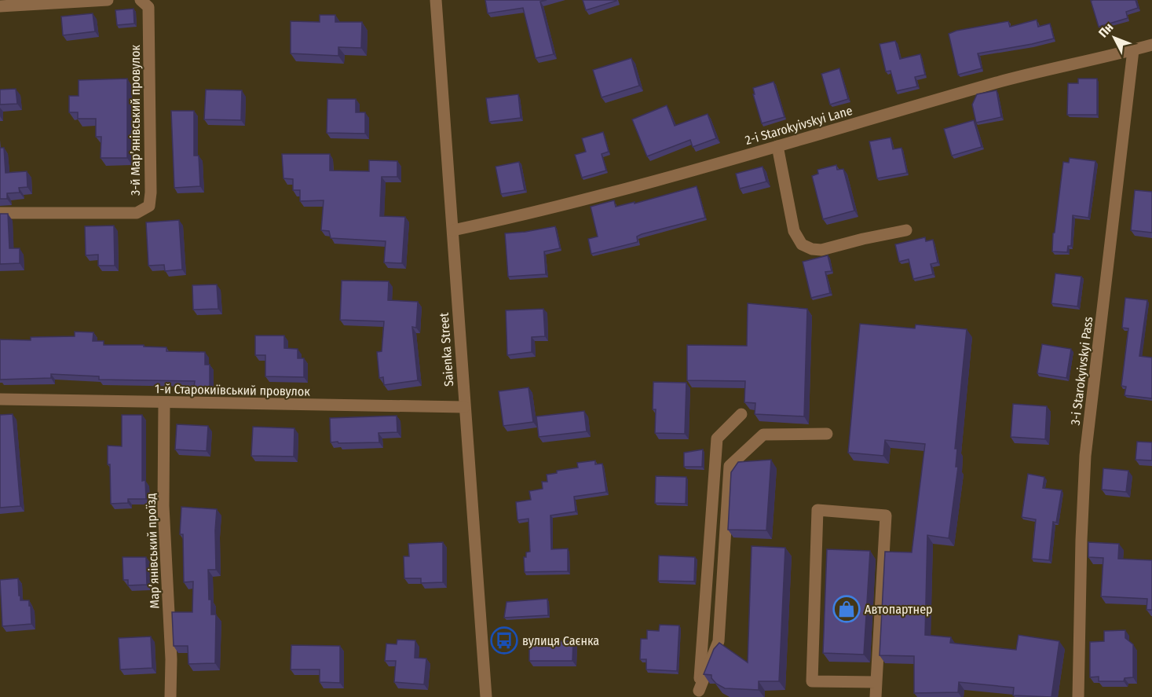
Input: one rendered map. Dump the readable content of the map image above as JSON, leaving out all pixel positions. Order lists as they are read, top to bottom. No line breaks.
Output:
{"streets":{"street":["3-й Марʼянівський провулок","2-i Starokyivskyi Lane","Saienka Street","3-i Starokyivskyi Pass","1-й Старокиївський провулок","Марʼянівський проїзд"]},"crossings":[["2-i Starokyivskyi Lane","Saienka Street"],["2-i Starokyivskyi Lane","3-i Starokyivskyi Pass"],["Saienka Street","1-й Старокиївський провулок"],["1-й Старокиївський провулок","Марʼянівський проїзд"]],"places":{"shop":["Автопартнер"],"bus stop":["вулиця Саєнка"]},"north":"top left"}
